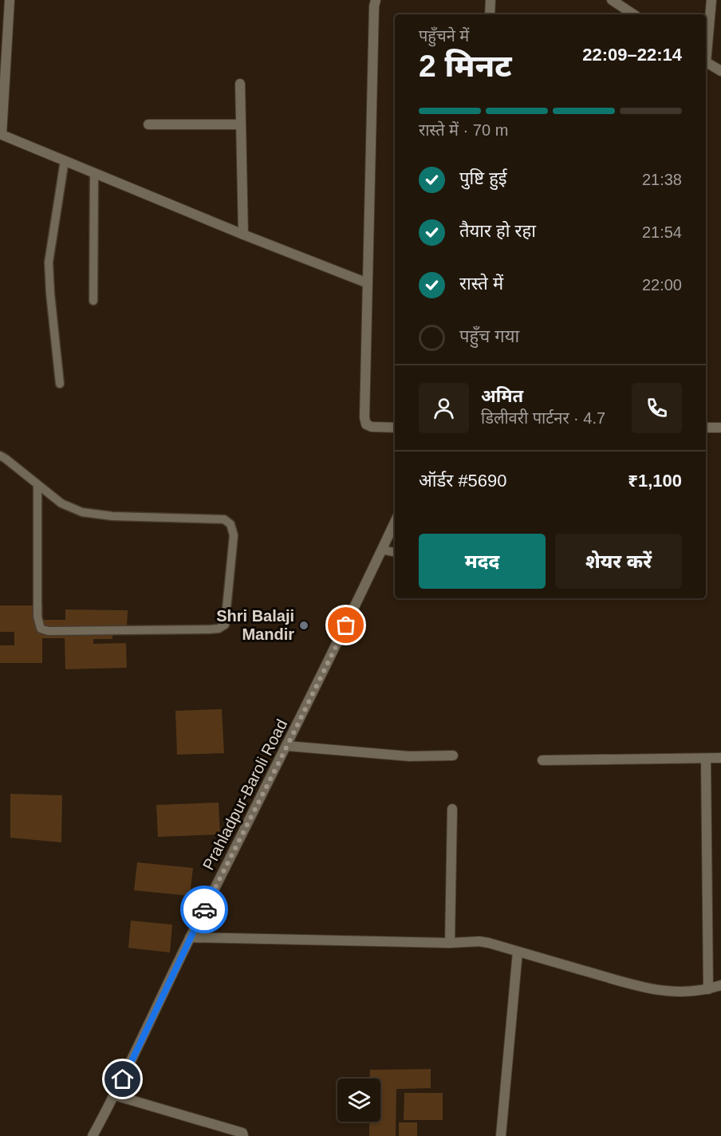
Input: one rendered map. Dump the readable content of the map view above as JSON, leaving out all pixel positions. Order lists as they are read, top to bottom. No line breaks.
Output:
{"streets":{"street":["Prahladpur-Baroli Road"]},"places":["Shri Balaji Mandir"],"page":{"heading":["2 मिनट","पहुँचने में","22:09–22:14"],"panel":["अमित","डिलीवरी पार्टनर · 4.7","ऑर्डर #5690","₹1,100"],"bar":"रास्ते में · 70 m","list":[["पुष्टि हुई","21:38"],["तैयार हो रहा","21:54"],["रास्ते में","22:00"],"पहुँच गया"],"buttons":["मदद","शेयर करें"]}}
